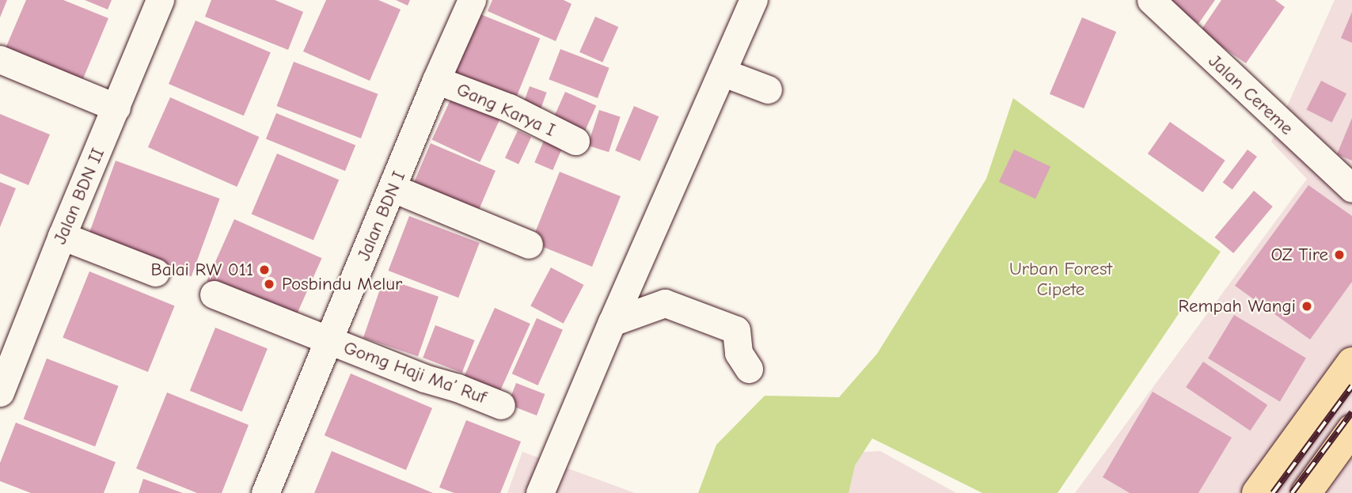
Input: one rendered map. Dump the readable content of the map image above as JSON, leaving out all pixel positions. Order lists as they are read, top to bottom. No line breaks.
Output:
{"streets":{"street":["Jalan Cereme","Gang Karya I","Jalan BDN II","Jalan BDN I","Gomg Haji Ma’ Ruf"]},"crossings":[["Gang Karya I","Jalan BDN I"],["Jalan BDN I","Gomg Haji Ma’ Ruf"]],"parks":["Urban Forest Cipete"],"places":["OZ Tire","Balai RW 011","Posbindu Melur","Rempah Wangi"]}
